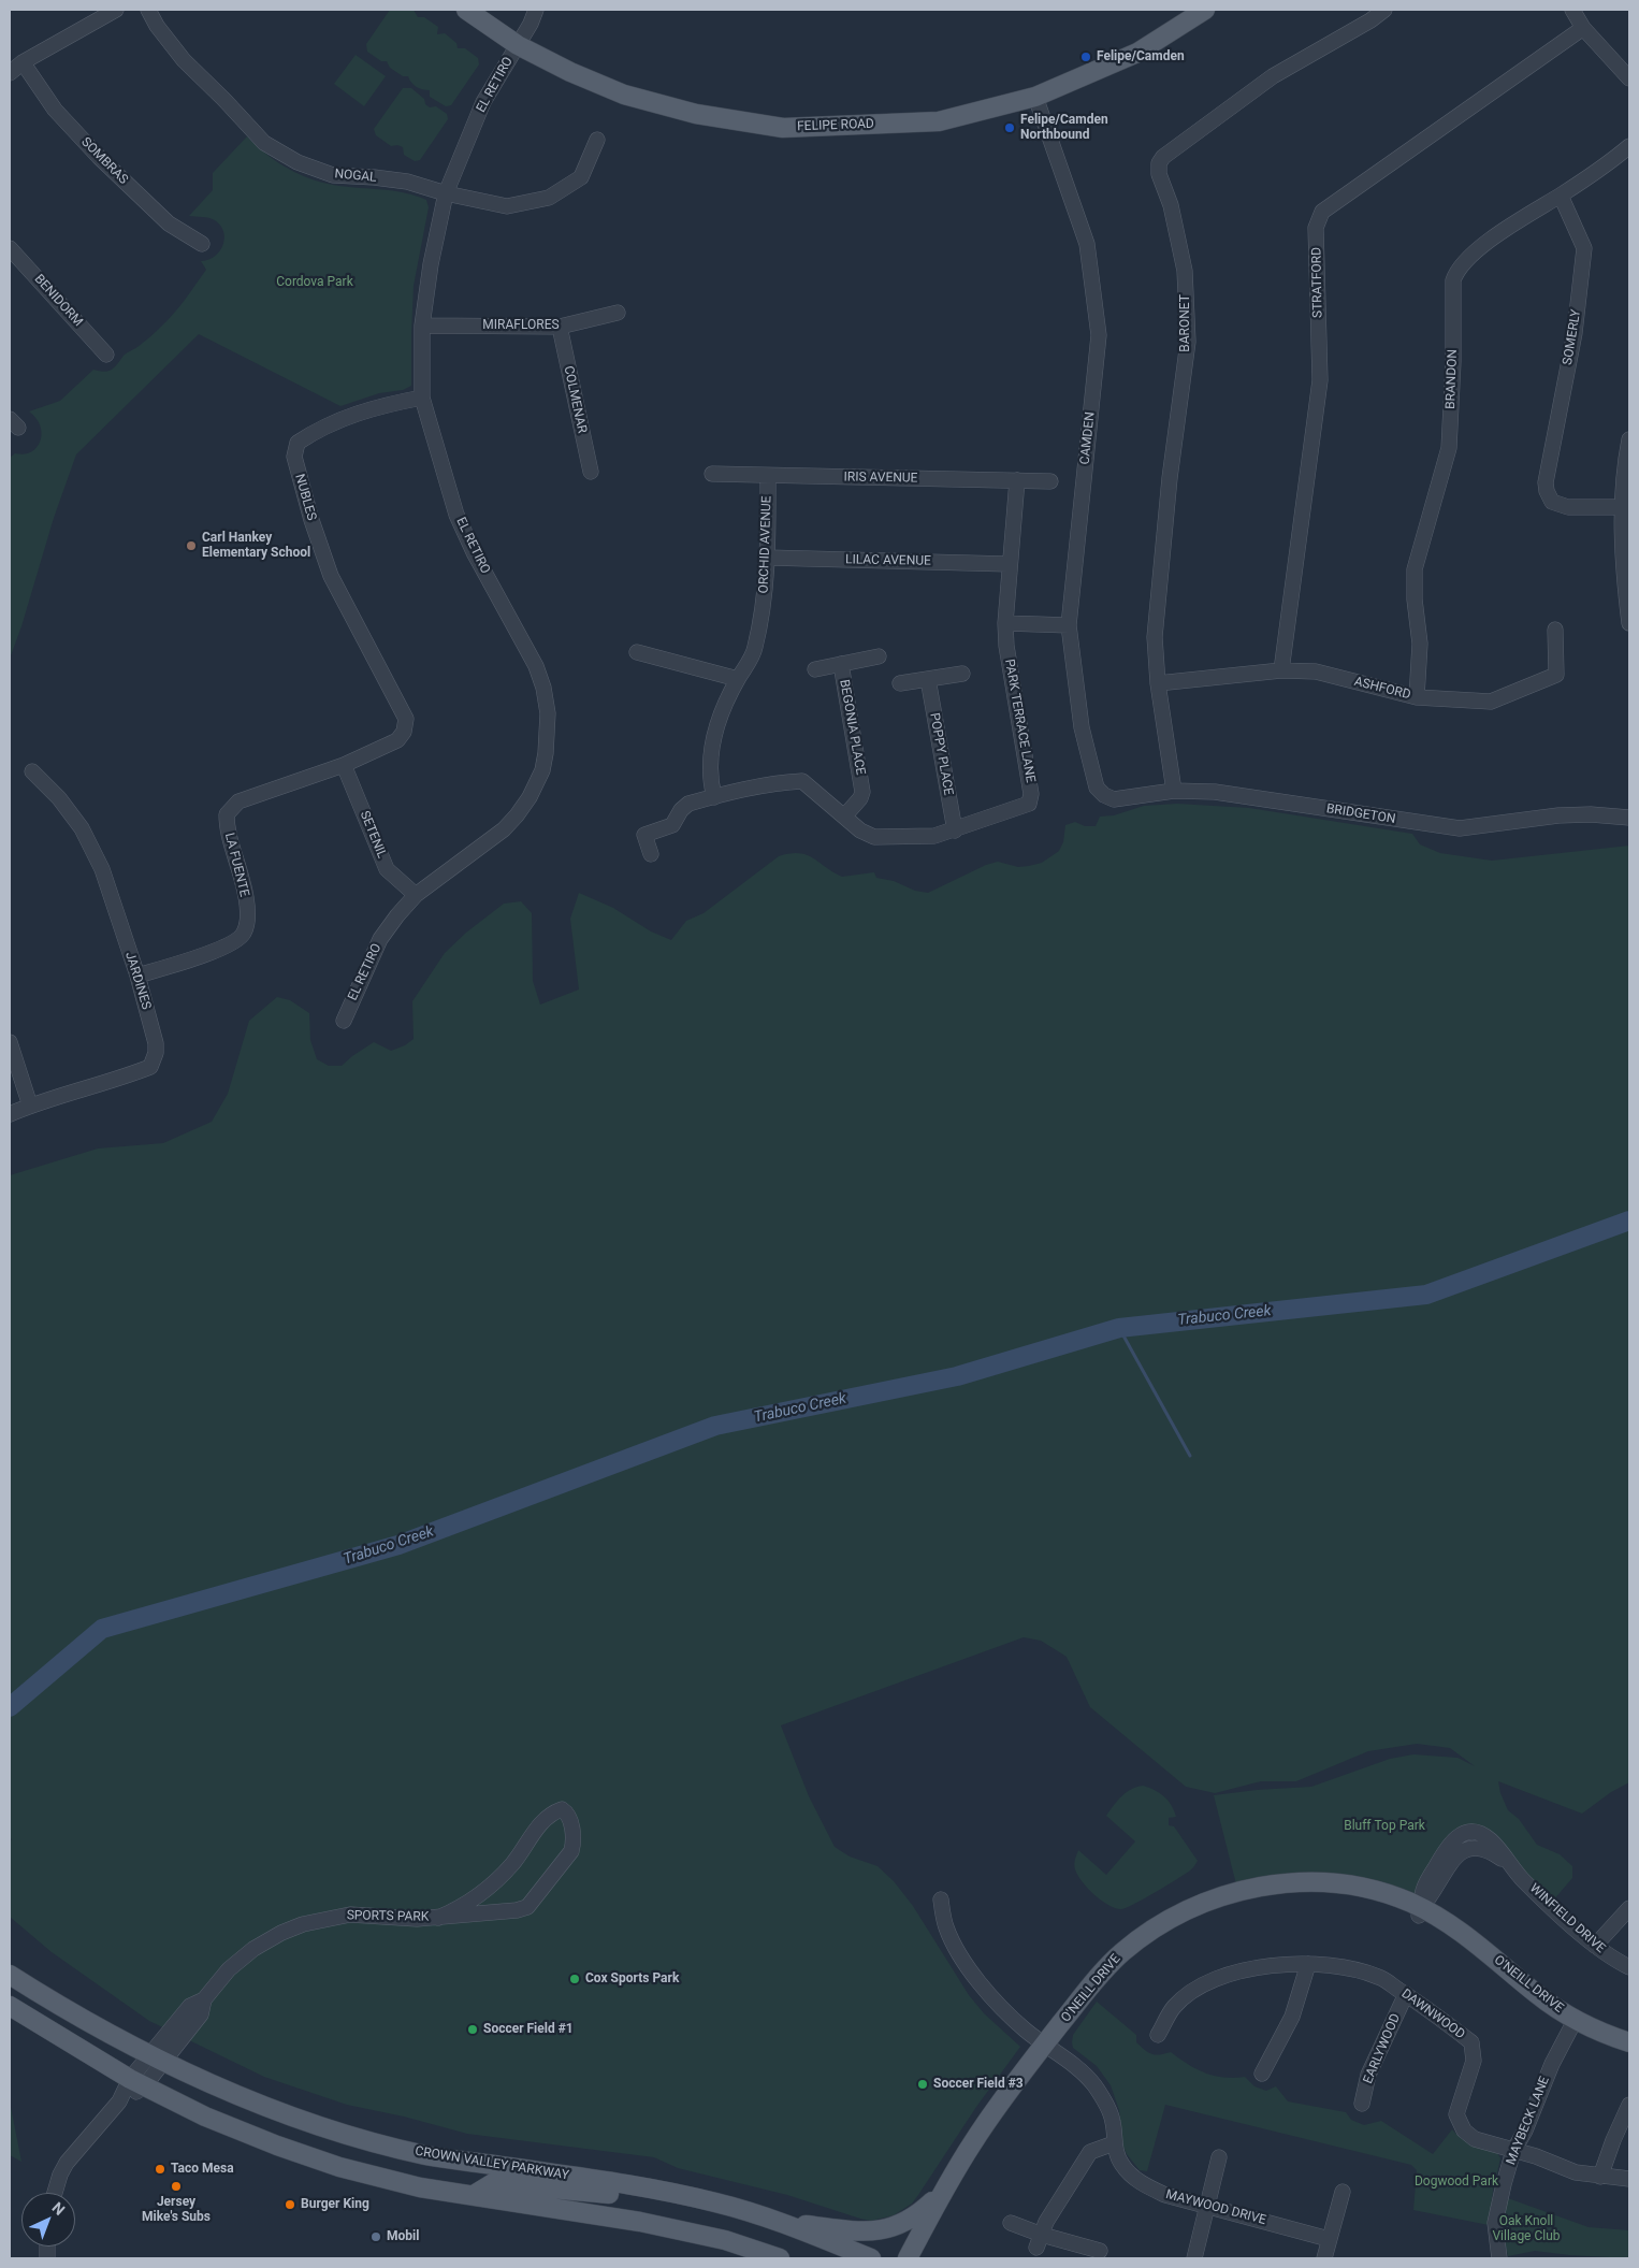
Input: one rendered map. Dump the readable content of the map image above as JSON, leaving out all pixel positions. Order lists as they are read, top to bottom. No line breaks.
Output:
{"streets":{"main road":["FELIPE ROAD","O'NEILL DRIVE","CROWN VALLEY PARKWAY"],"street":["EL RETIRO","SOMBRAS","NOGAL","STRATFORD","BENIDORM","BARONET","MIRAFLORES","SOMERLY","BRANDON","COLMENAR","CAMDEN","IRIS AVENUE","NUBLES","ORCHID AVENUE","LILAC AVENUE","ASHFORD","PARK TERRACE LANE","BEGONIA PLACE","POPPY PLACE","BRIDGETON","SETENIL","LA FUENTE","JARDINES","SPORTS PARK","WINFIELD DRIVE","DAWNWOOD","EARLYWOOD","MAYBECK LANE","MAYWOOD DRIVE"]},"crossings":[["EL RETIRO","FELIPE ROAD"],["EL RETIRO","NOGAL"],["EL RETIRO","MIRAFLORES"],["EL RETIRO","NUBLES"],["EL RETIRO","SETENIL"],["FELIPE ROAD","CAMDEN"],["STRATFORD","ASHFORD"],["BARONET","ASHFORD"],["BARONET","BRIDGETON"],["MIRAFLORES","COLMENAR"],["SOMERLY","BRANDON"],["BRANDON","ASHFORD"],["CAMDEN","BRIDGETON"],["IRIS AVENUE","ORCHID AVENUE"],["IRIS AVENUE","PARK TERRACE LANE"],["NUBLES","LA FUENTE"],["ORCHID AVENUE","LILAC AVENUE"],["ORCHID AVENUE","PARK TERRACE LANE"],["LILAC AVENUE","PARK TERRACE LANE"],["PARK TERRACE LANE","BEGONIA PLACE"],["PARK TERRACE LANE","POPPY PLACE"],["SETENIL","LA FUENTE"],["LA FUENTE","JARDINES"],["SPORTS PARK","CROWN VALLEY PARKWAY"],["WINFIELD DRIVE","O'NEILL DRIVE"],["O'NEILL DRIVE","MAYBECK LANE"],["O'NEILL DRIVE","MAYWOOD DRIVE"],["DAWNWOOD","EARLYWOOD"],["DAWNWOOD","MAYBECK LANE"]],"water":["Trabuco Creek"],"parks":["Cordova Park","Bluff Top Park","Dogwood Park","Oak Knoll Village Club"],"places":["Felipe/Camden","Felipe/Camden Northbound","Carl Hankey Elementary School","Cox Sports Park","Soccer Field #1","Soccer Field #3","Taco Mesa","Jersey Mike's Subs","Burger King","Mobil"],"north":"top right"}
